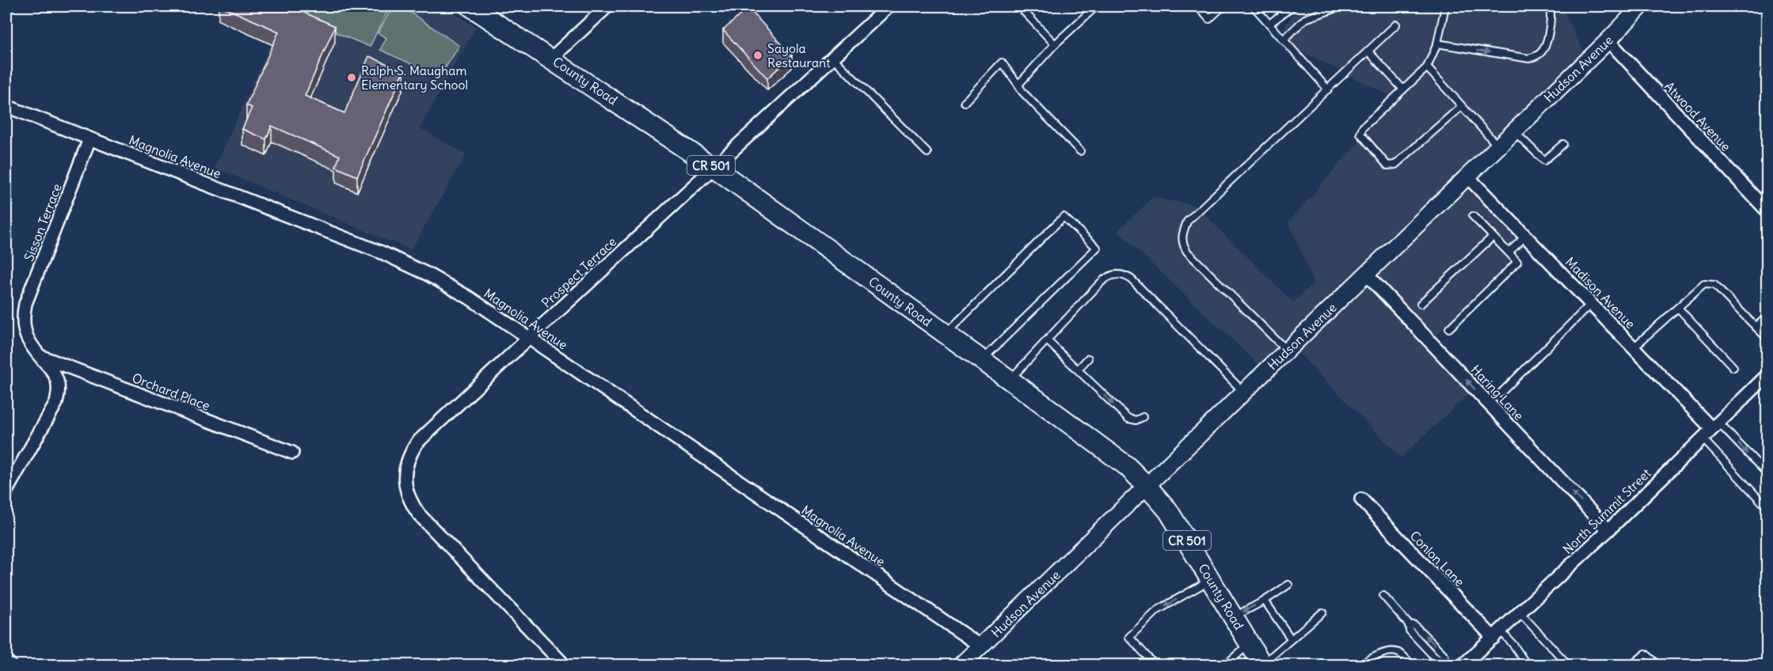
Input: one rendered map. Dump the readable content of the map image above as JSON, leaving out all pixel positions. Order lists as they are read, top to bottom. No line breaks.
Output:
{"streets":{"main road":["County Road","CR 501"],"street":["Hudson Avenue","Atwood Avenue","Magnolia Avenue","Sisson Terrace","Prospect Terrace","Madison Avenue","Orchard Place","Haring Lane","North Summit Street","Conlon Lane"]},"crossings":[["Hudson Avenue","County Road"],["Hudson Avenue","Atwood Avenue"],["Hudson Avenue","Magnolia Avenue"],["Hudson Avenue","Madison Avenue"],["Hudson Avenue","Haring Lane"],["County Road","Prospect Terrace"],["Magnolia Avenue","Sisson Terrace"],["Magnolia Avenue","Prospect Terrace"],["Sisson Terrace","Orchard Place"],["Madison Avenue","North Summit Street"],["Haring Lane","North Summit Street"],["North Summit Street","Conlon Lane"]],"one_way":["Haring Lane"],"places":["Sayola Restaurant","Ralph S. Maugham Elementary School"]}
